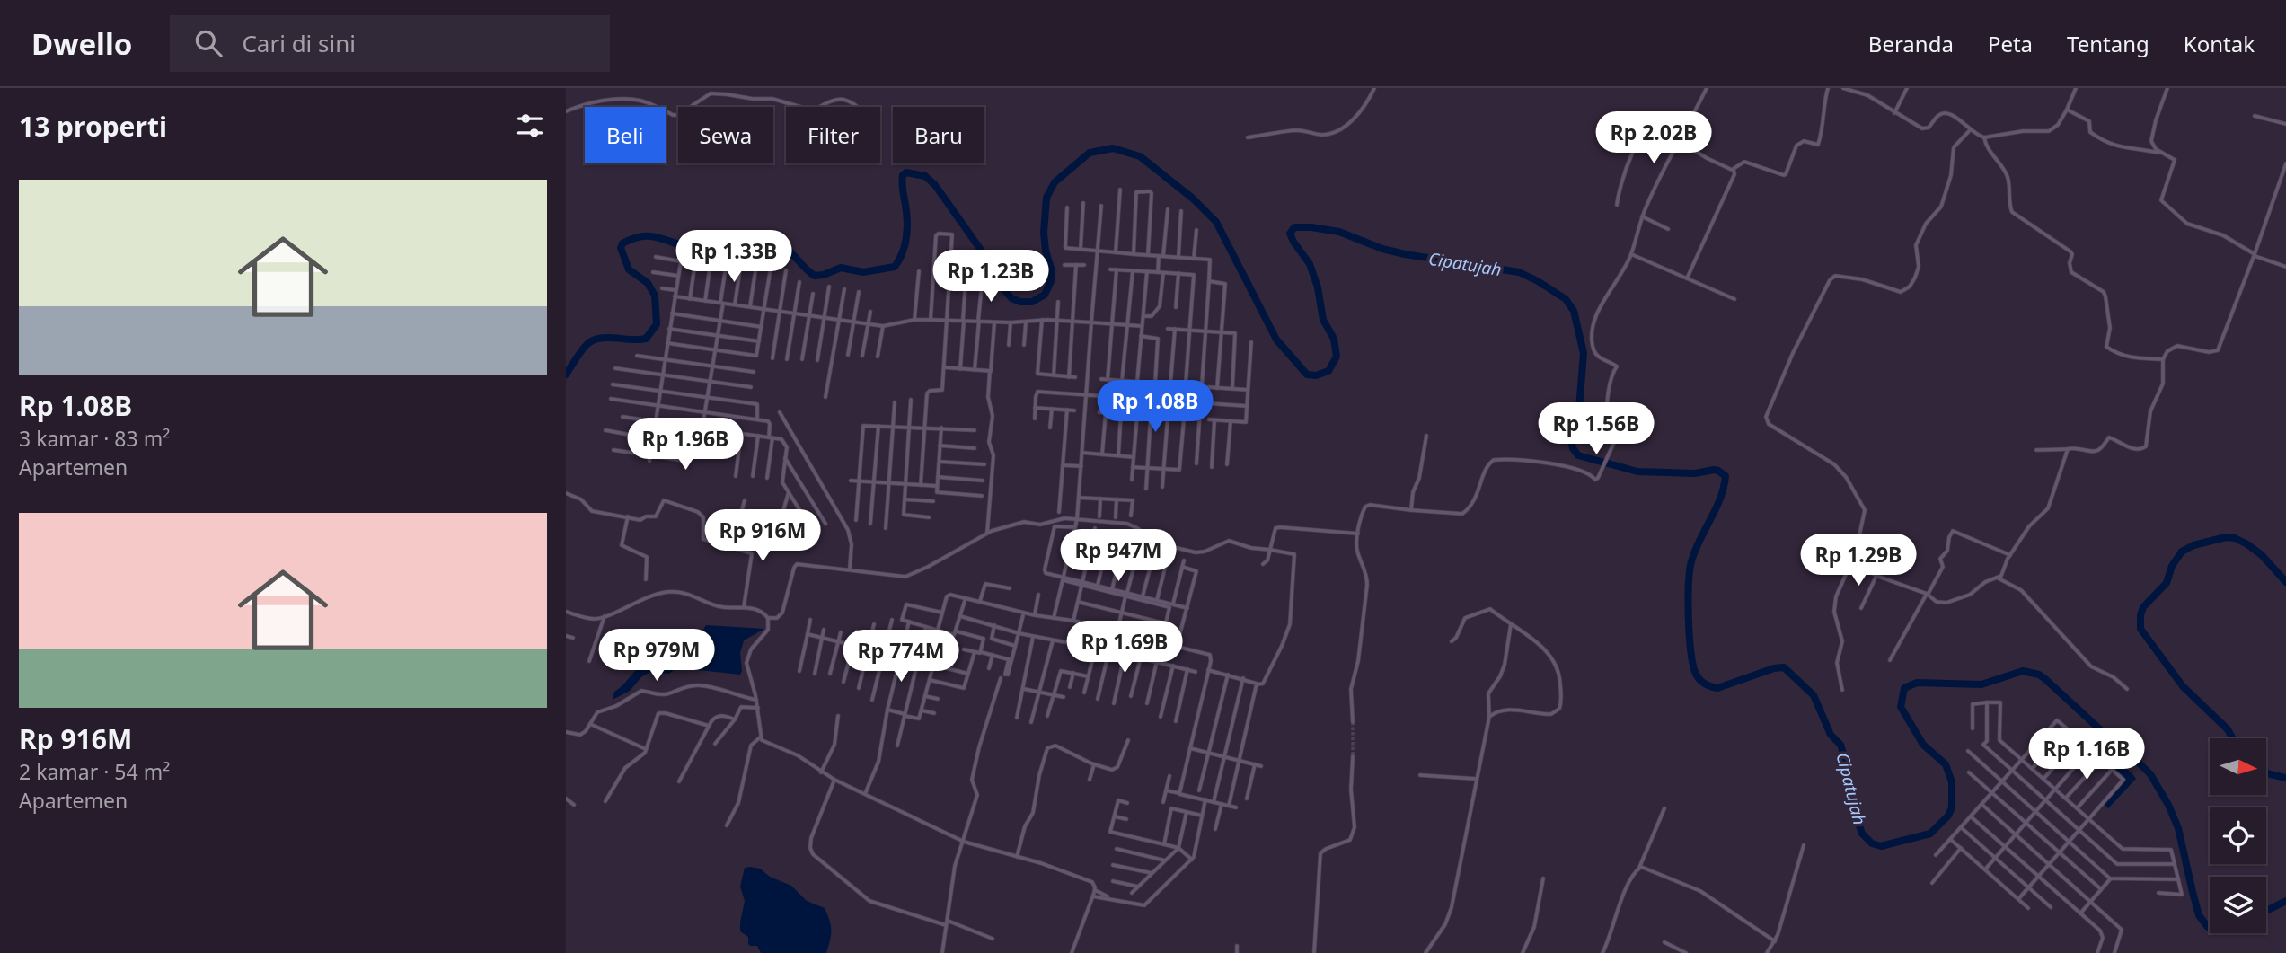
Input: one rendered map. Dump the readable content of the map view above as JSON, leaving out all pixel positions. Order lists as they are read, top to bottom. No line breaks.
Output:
{"water":["Cipatujah"],"north":"right","page":{"header":"Dwello","search":"Cari di sini","nav":["Beranda","Peta","Tentang","Kontak"],"heading":"13 properti","chip":["Beli","Sewa","Filter","Baru"],"price":["Rp 2.02B","Rp 1.33B","Rp 1.23B","Rp 1.08B","Rp 1.56B","Rp 1.96B","Rp 916M","Rp 947M","Rp 1.29B","Rp 1.69B","Rp 979M","Rp 774M","Rp 1.16B"],"list":[{"name":"Rp 1.08B","note":"3 kamar · 83 m² · Apartemen"},{"name":"Rp 916M","note":"2 kamar · 54 m² · Apartemen"}]}}
